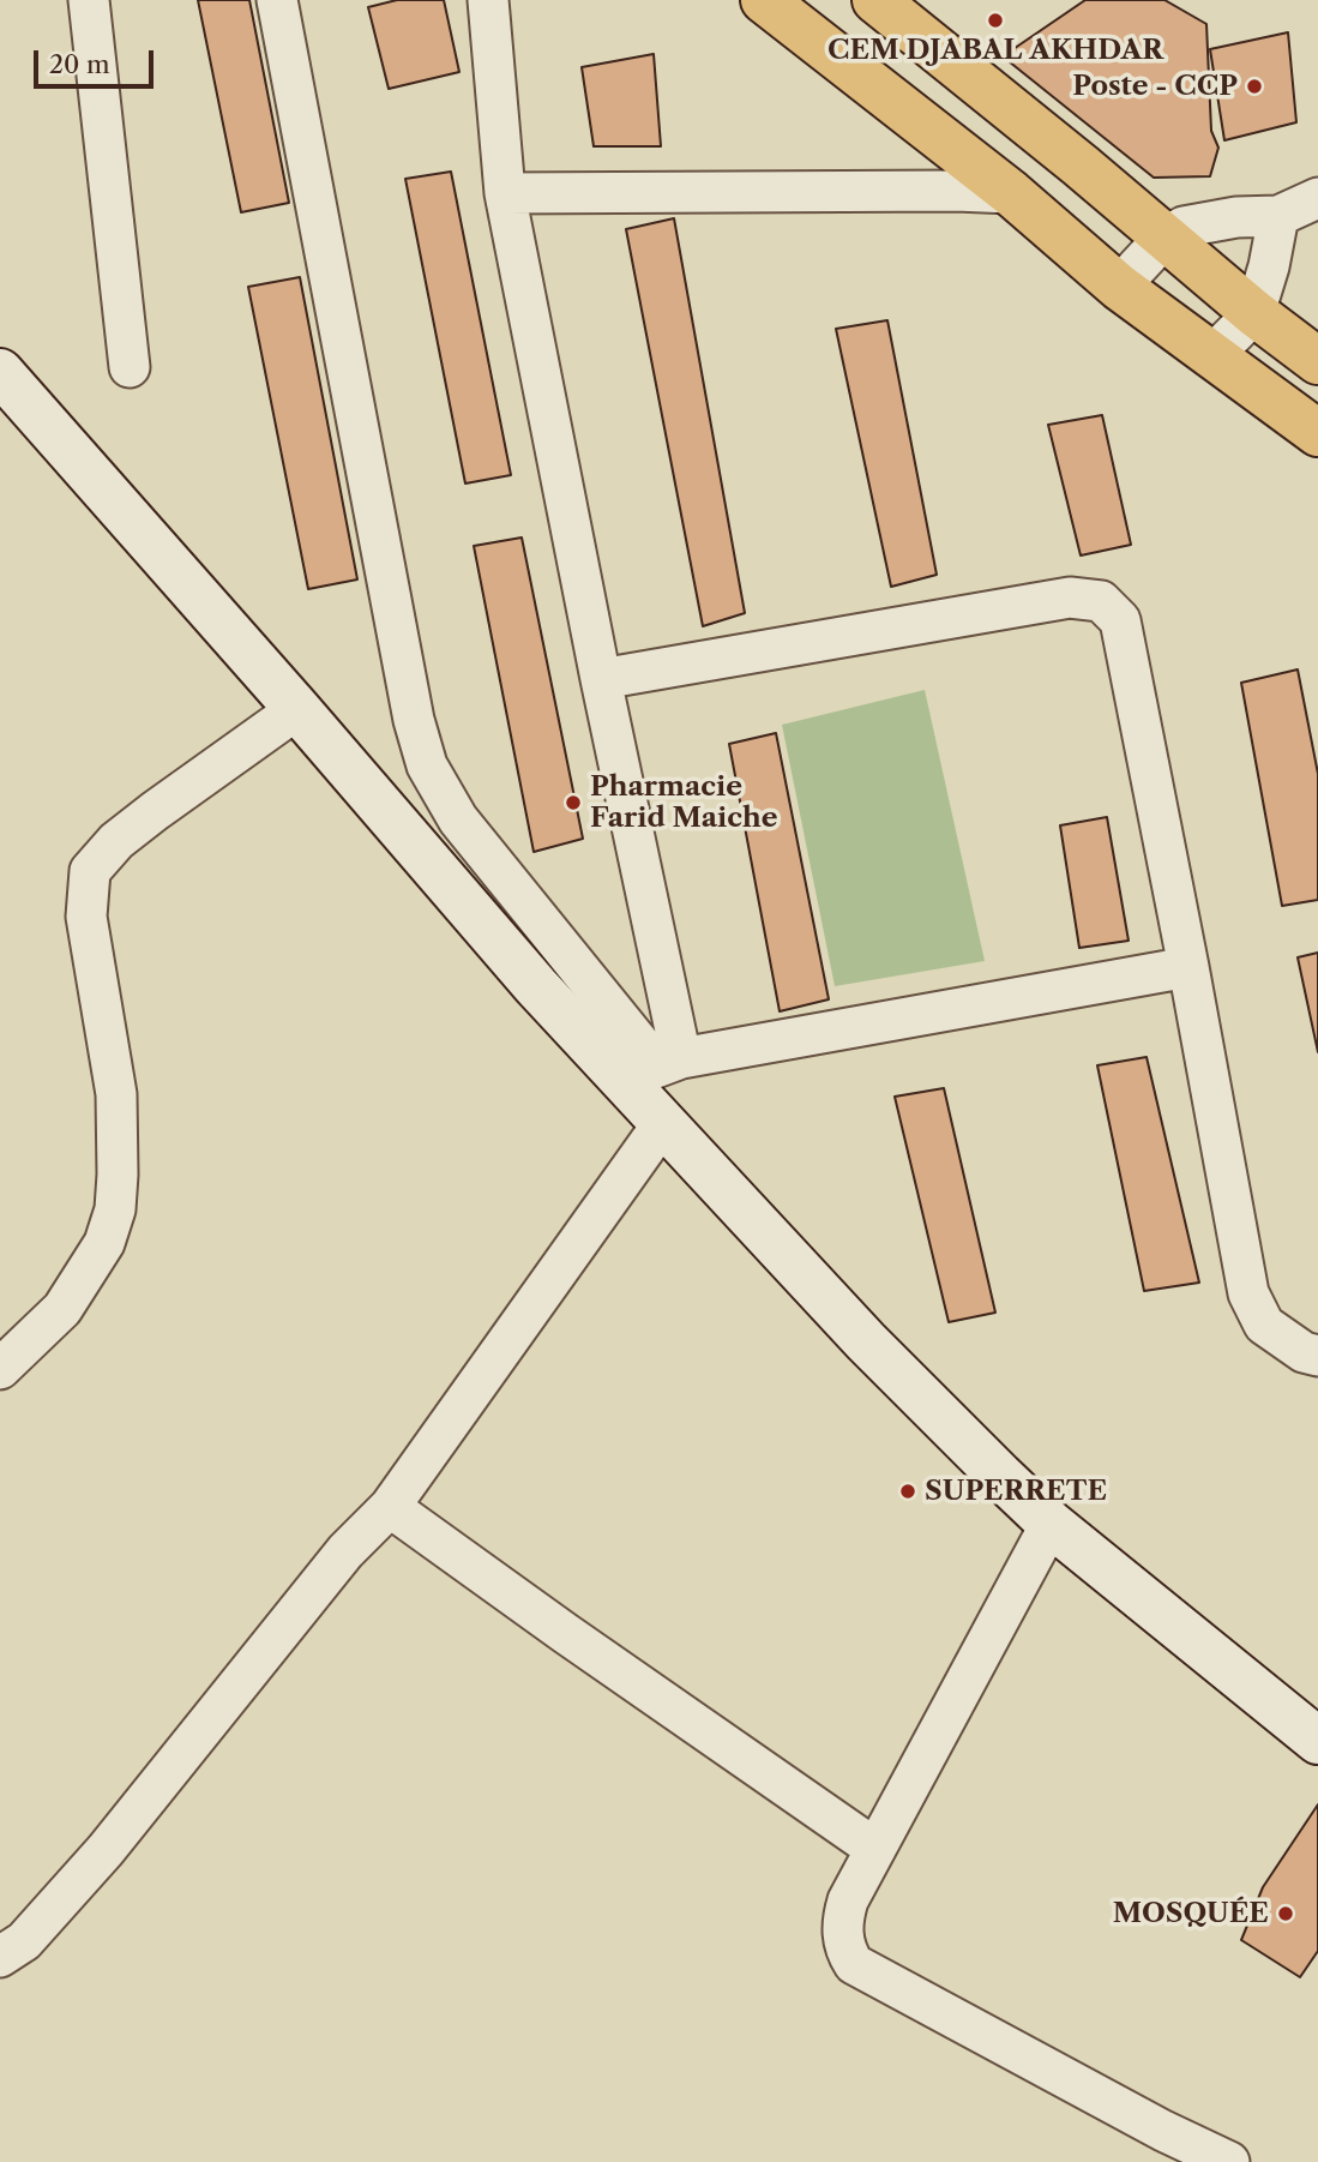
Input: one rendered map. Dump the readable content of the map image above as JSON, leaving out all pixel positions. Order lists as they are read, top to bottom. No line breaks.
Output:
{"places":["CEM DJABAL AKHDAR","Poste - CCP","Pharmacie Farid Maiche","SUPERRETE","MOSQUÉE"],"scale_bar":"20 m"}
